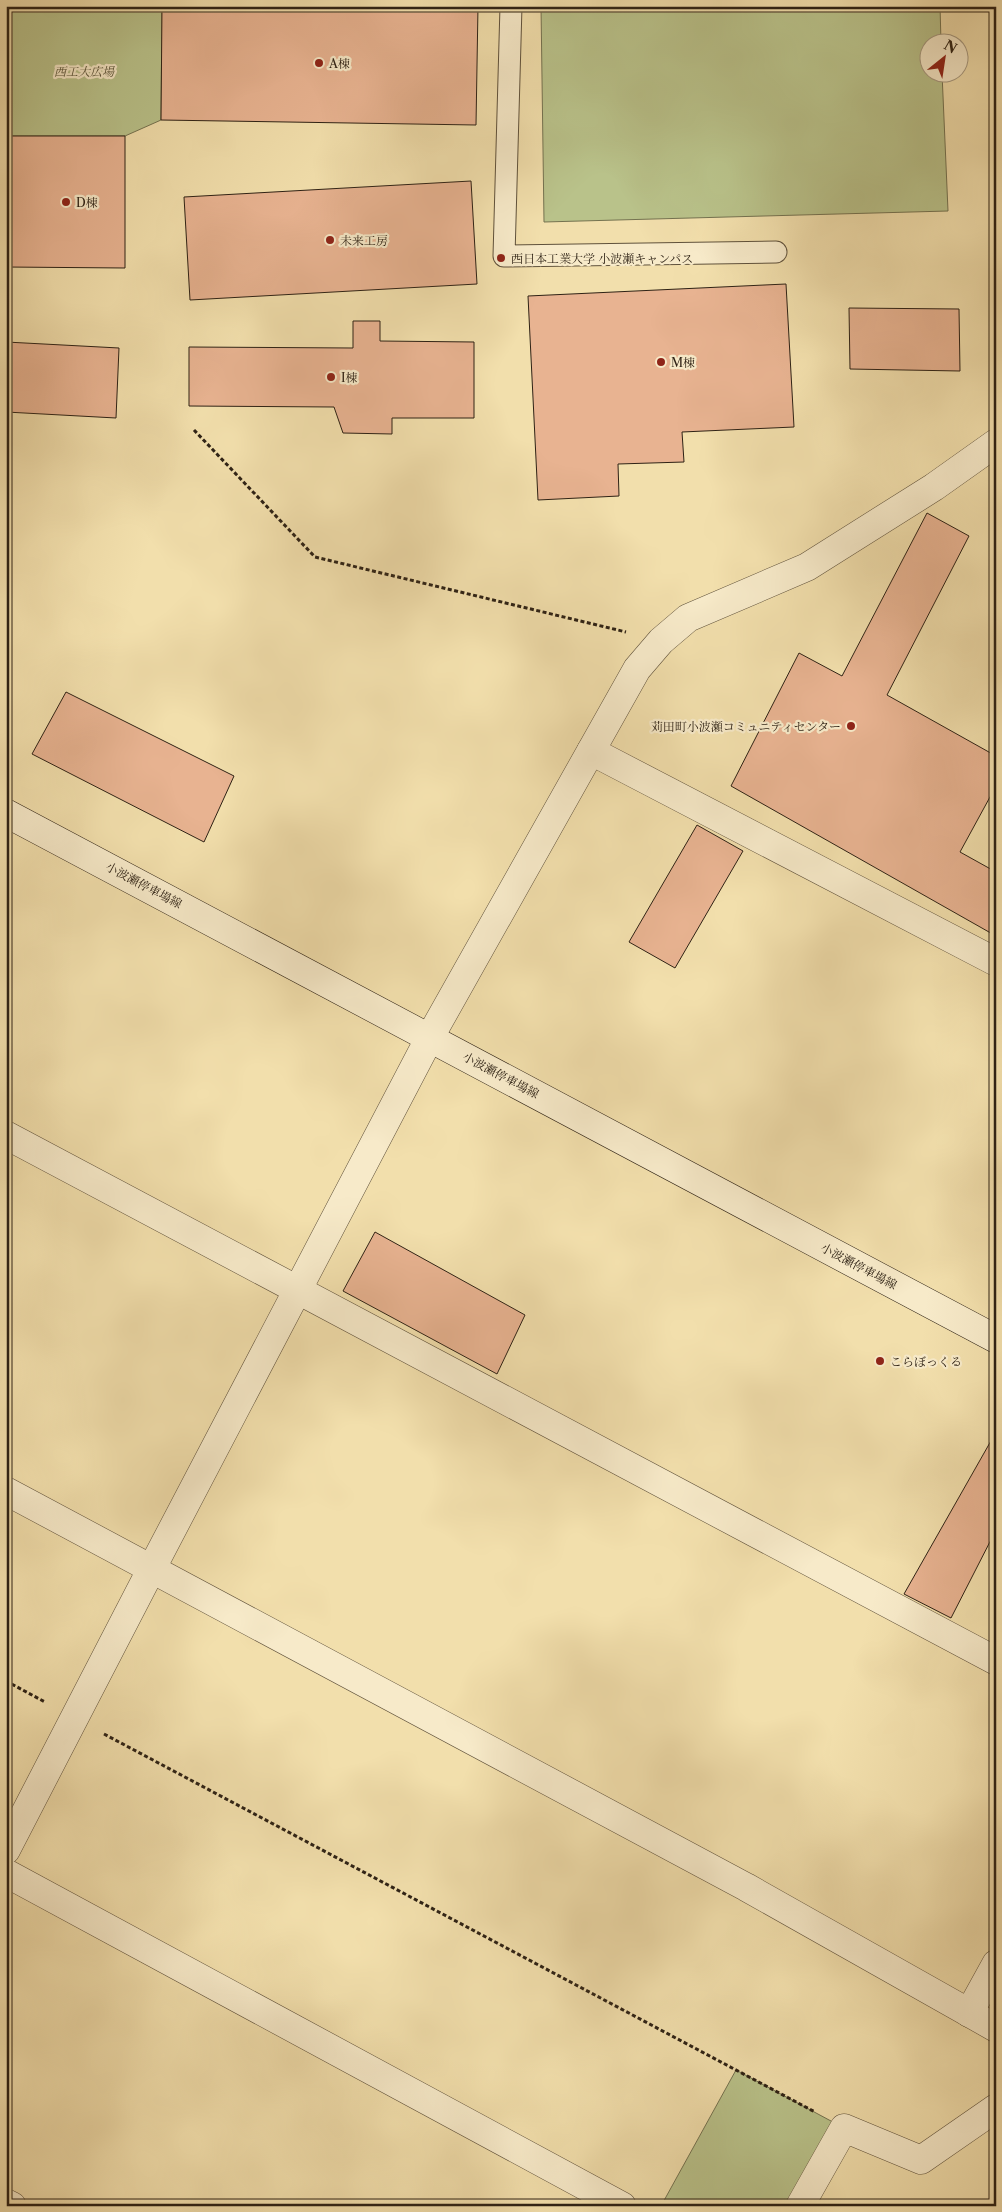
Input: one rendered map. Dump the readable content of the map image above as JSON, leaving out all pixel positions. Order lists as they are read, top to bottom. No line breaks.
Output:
{"streets":{"street":["小波瀬停車場線"]},"parks":["西工大広場"],"places":["A棟","D棟","未来工房","西日本工業大学 小波瀬キャンパス","M棟","I棟","苅田町小波瀬コミュニティセンター","こらぼっくる"],"north":"top right"}
